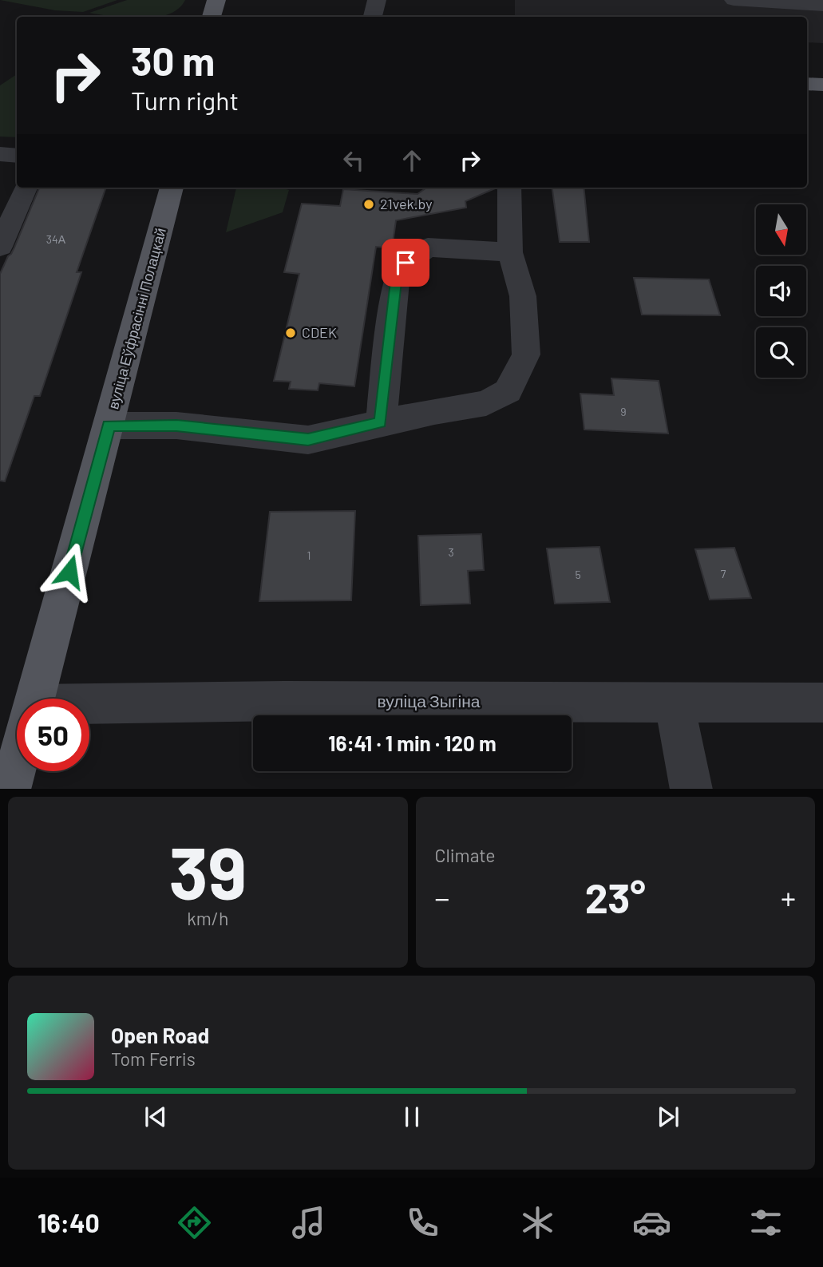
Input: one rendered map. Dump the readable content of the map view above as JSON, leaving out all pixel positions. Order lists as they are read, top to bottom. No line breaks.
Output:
{"streets":{"main road":["вуліца Еўфрасінні Полацкай"],"street":["вуліца Зыгіна"]},"places":["21vek.by","CDEK"],"house_numbers":["34А","9","3","1","7","5"],"north":"bottom","page":{"turn":["30 m","Turn right"],"limit":"50","trip":"16:41 · 1 min · 120 m","tile":[["39","km/h"],"Climate"],"heat":["−","23°","+"],"song":["Open Road","Tom Ferris"],"tabs":"16:40"}}
